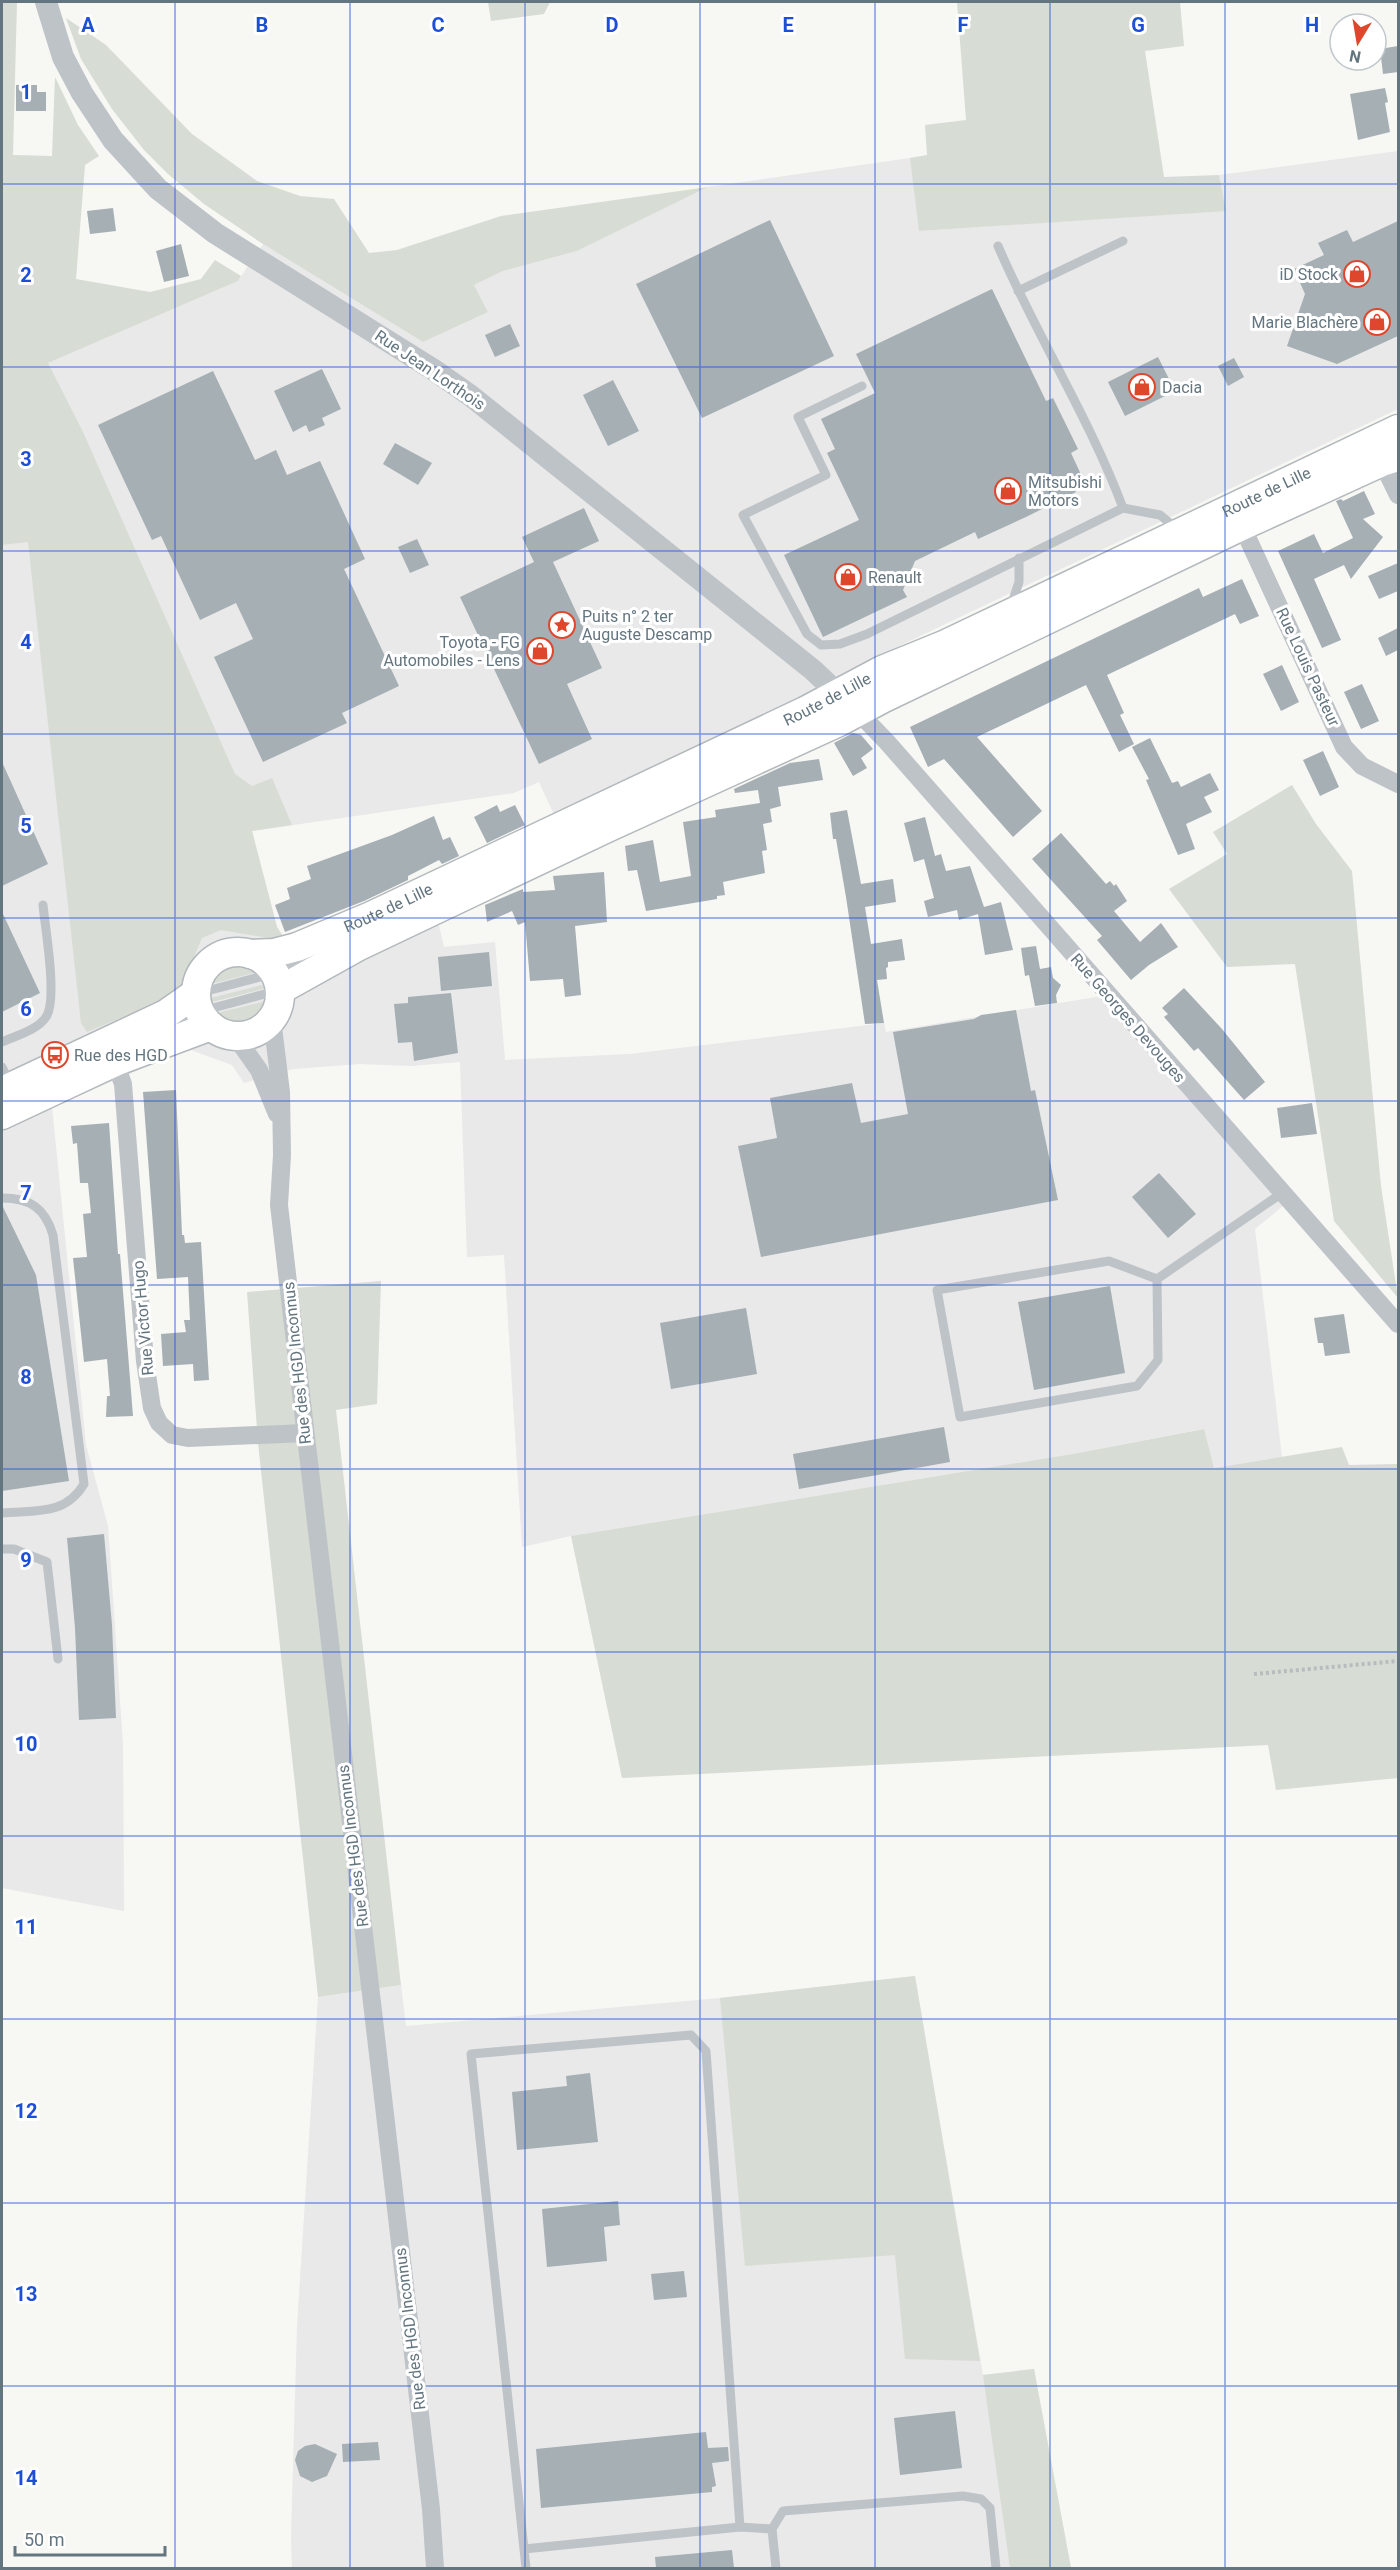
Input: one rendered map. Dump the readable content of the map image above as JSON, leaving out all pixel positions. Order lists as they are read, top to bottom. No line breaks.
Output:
{"streets":{"main road":["Route de Lille"],"street":["Rue Jean Lorthois","Rue Louis Pasteur","Rue Georges Devouges","Rue Victor Hugo","Rue des HGD Inconnus"]},"crossings":[["Rue Jean Lorthois","Route de Lille"],["Rue Jean Lorthois","Rue Georges Devouges"],["Route de Lille","Rue Louis Pasteur"],["Route de Lille","Rue Georges Devouges"],["Route de Lille","Rue des HGD Inconnus"],["Rue Victor Hugo","Rue des HGD Inconnus"]],"places":{"shop":["iD Stock","Marie Blachère","Dacia","Mitsubishi Motors","Renault","Toyota - FG Automobiles - Lens"],"place":["Puits n° 2 ter Auguste Descamp"],"bus stop":["Rue des HGD"]},"scale_bar":"50 m","north":"bottom","grid":{"columns":["A","B","C","D","E","F","G","H"],"rows":["1","2","3","4","5","6","7","8","9","10","11","12","13","14"]}}
